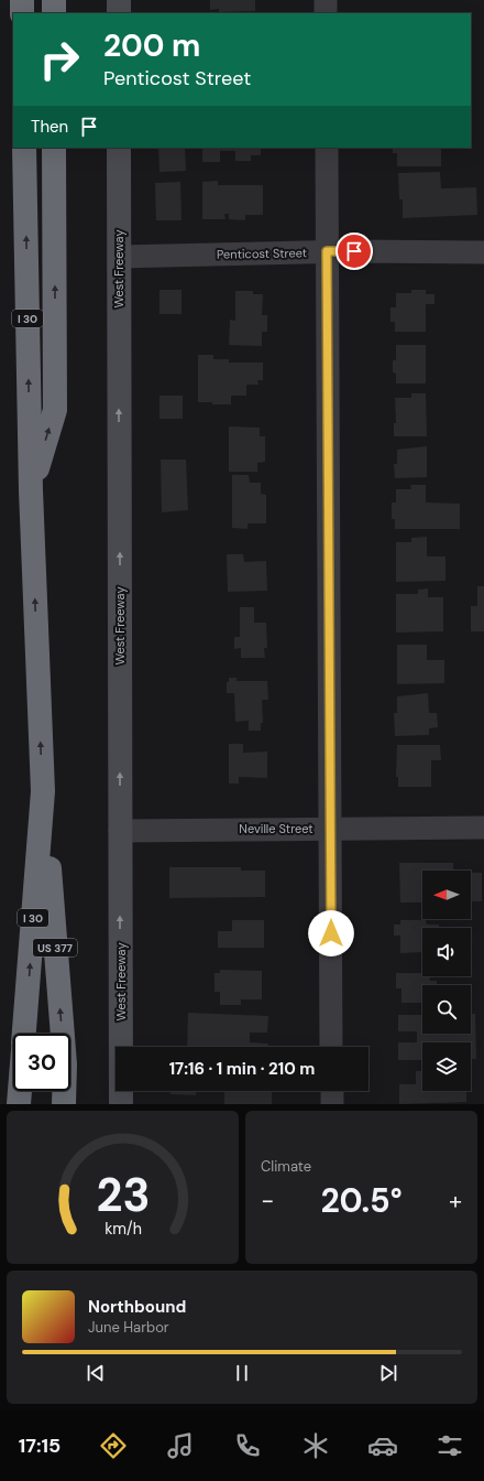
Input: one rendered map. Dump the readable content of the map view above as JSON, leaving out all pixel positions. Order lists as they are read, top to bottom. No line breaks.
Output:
{"streets":{"highway":["I 30","US 377"],"main road":["West Freeway"],"street":["Penticost Street","Neville Street"]},"crossings":[["Penticost Street","West Freeway"],["West Freeway","Neville Street"],["I 30","US 377"]],"one_way":["West Freeway"],"north":"left","page":{"turn":["200 m","Penticost Street"],"then":"Then","limit":"30","trip":"17:16 · 1 min · 210 m","tile":"Climate","heat":["−","20.5°","+"],"song":["Northbound","June Harbor"],"tabs":"17:15","gauge":["23","km/h"]}}
